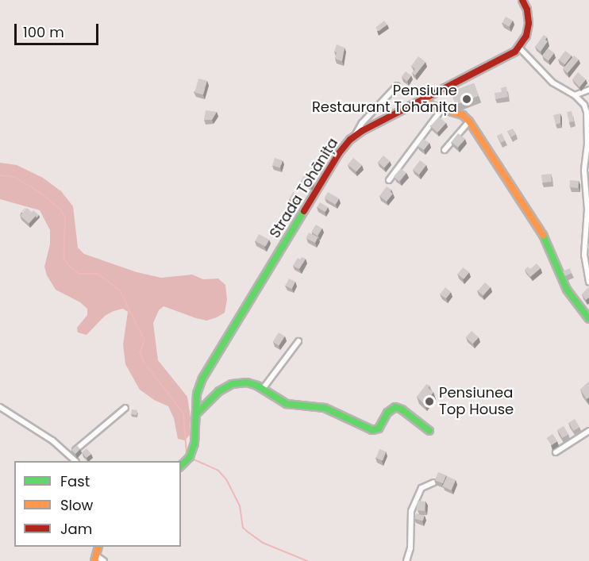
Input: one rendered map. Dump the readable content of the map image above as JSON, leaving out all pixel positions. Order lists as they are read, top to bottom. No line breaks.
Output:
{"streets":{"main road":["Strada Tohănița"]},"places":["Pensiune Restaurant Tohănița","Pensiunea Top House"],"legend":["Fast","Slow","Jam"],"scale_bar":"100 m"}
